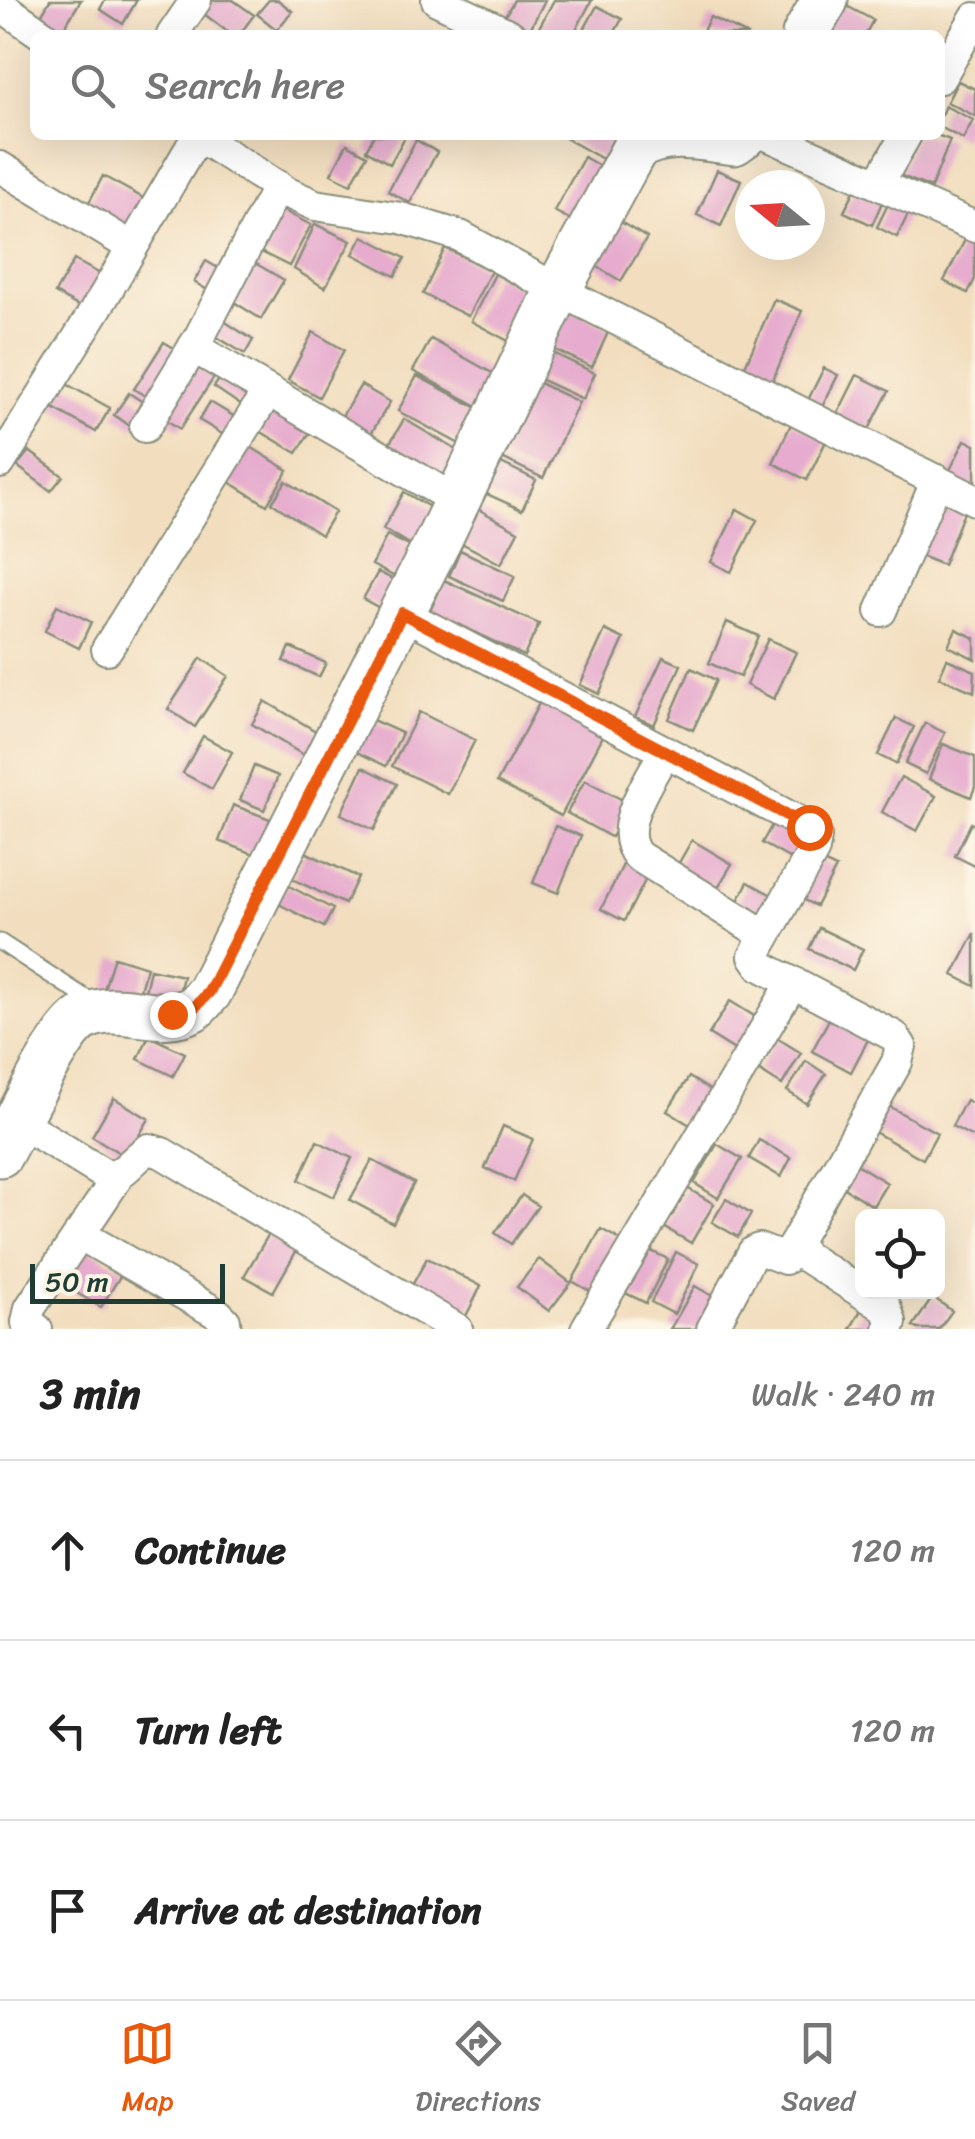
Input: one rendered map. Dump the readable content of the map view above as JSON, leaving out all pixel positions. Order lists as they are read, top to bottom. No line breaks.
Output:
{"scale_bar":"50 m","north":"left","page":{"search":"Search here","scale":"50 m","heading":["3 min","Walk · 240 m"],"list":[["Continue","120 m"],["Turn left","120 m"],"Arrive at destination"],"nav":["Map","Directions","Saved"]}}
